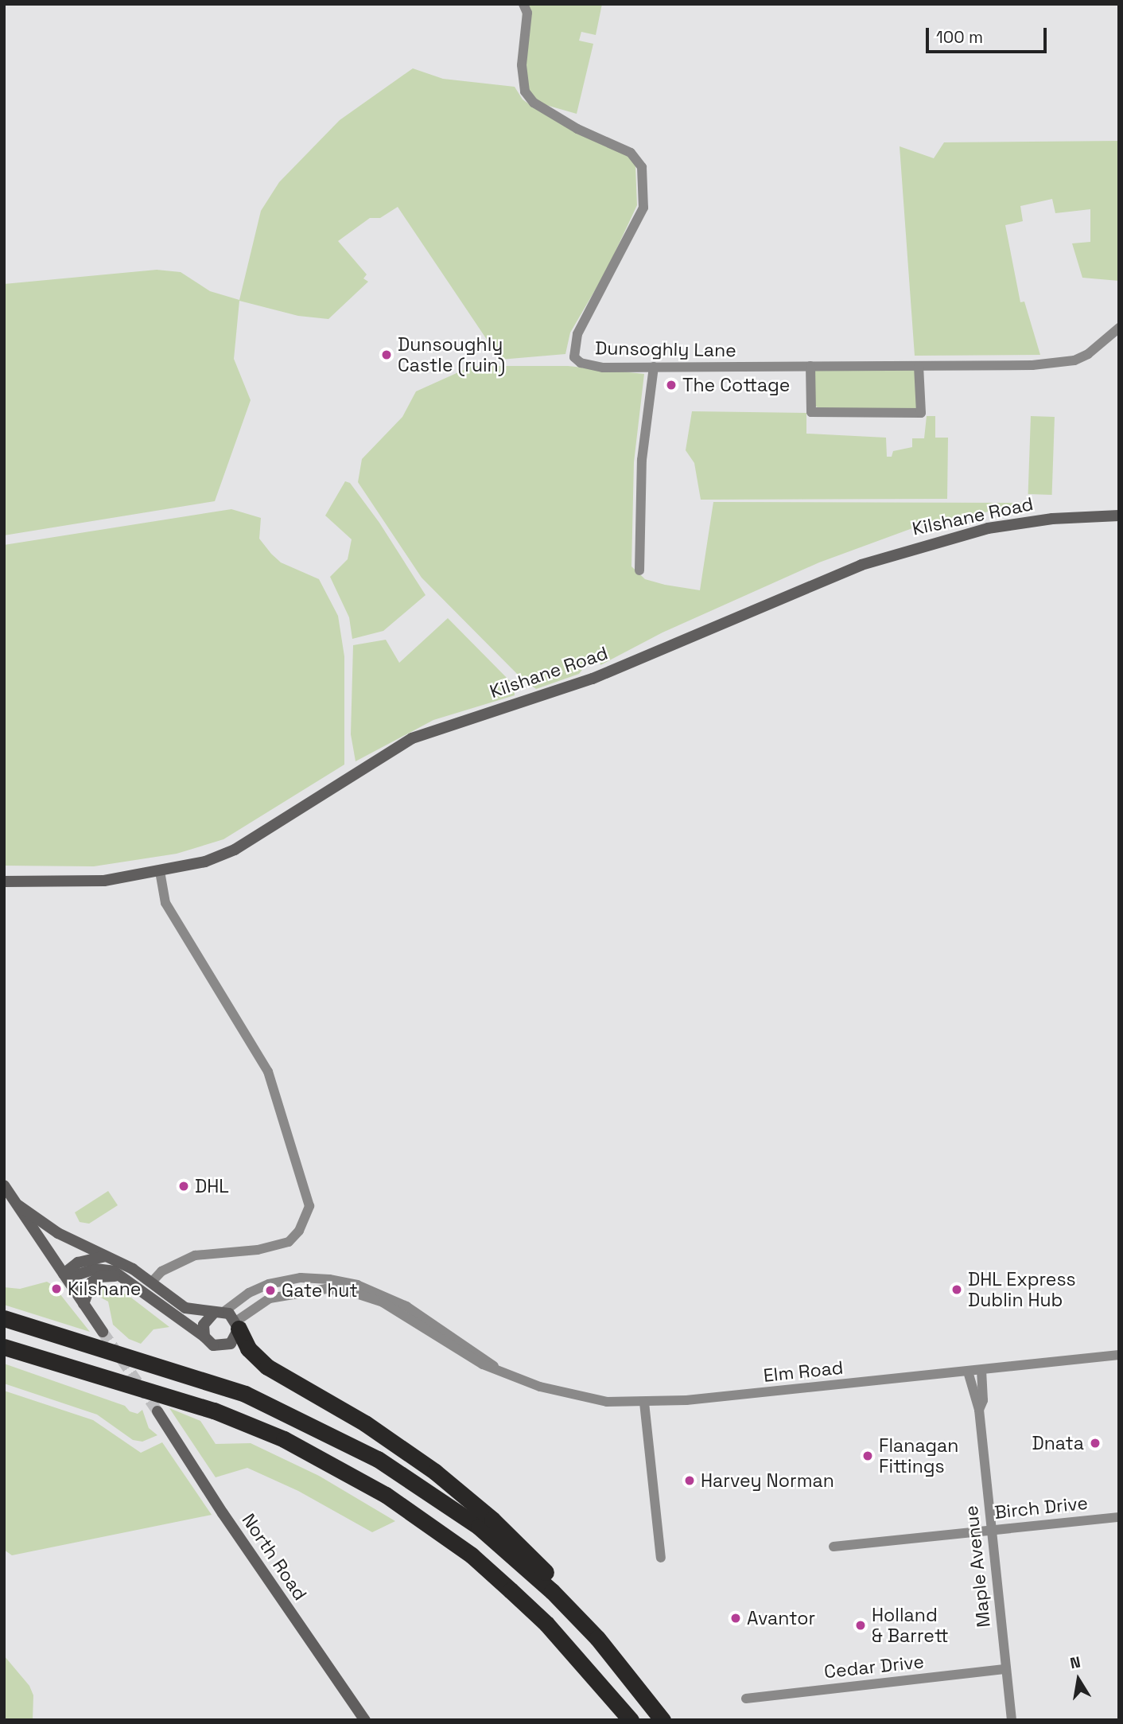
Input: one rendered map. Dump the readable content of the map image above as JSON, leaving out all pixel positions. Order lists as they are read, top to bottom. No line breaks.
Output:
{"streets":{"street":["Dunsoghly Lane","Kilshane Road","Elm Road","Birch Drive","North Road","Maple Avenue","Cedar Drive"]},"crossings":[["Elm Road","Maple Avenue"],["Birch Drive","Maple Avenue"],["Maple Avenue","Cedar Drive"]],"places":["Dunsoughly Castle (ruin)","The Cottage","DHL","Kilshane","DHL Express Dublin Hub","Gate hut","Dnata","Flanagan Fittings","Harvey Norman","Avantor","Holland & Barrett"],"scale_bar":"100 m","north":"top"}
